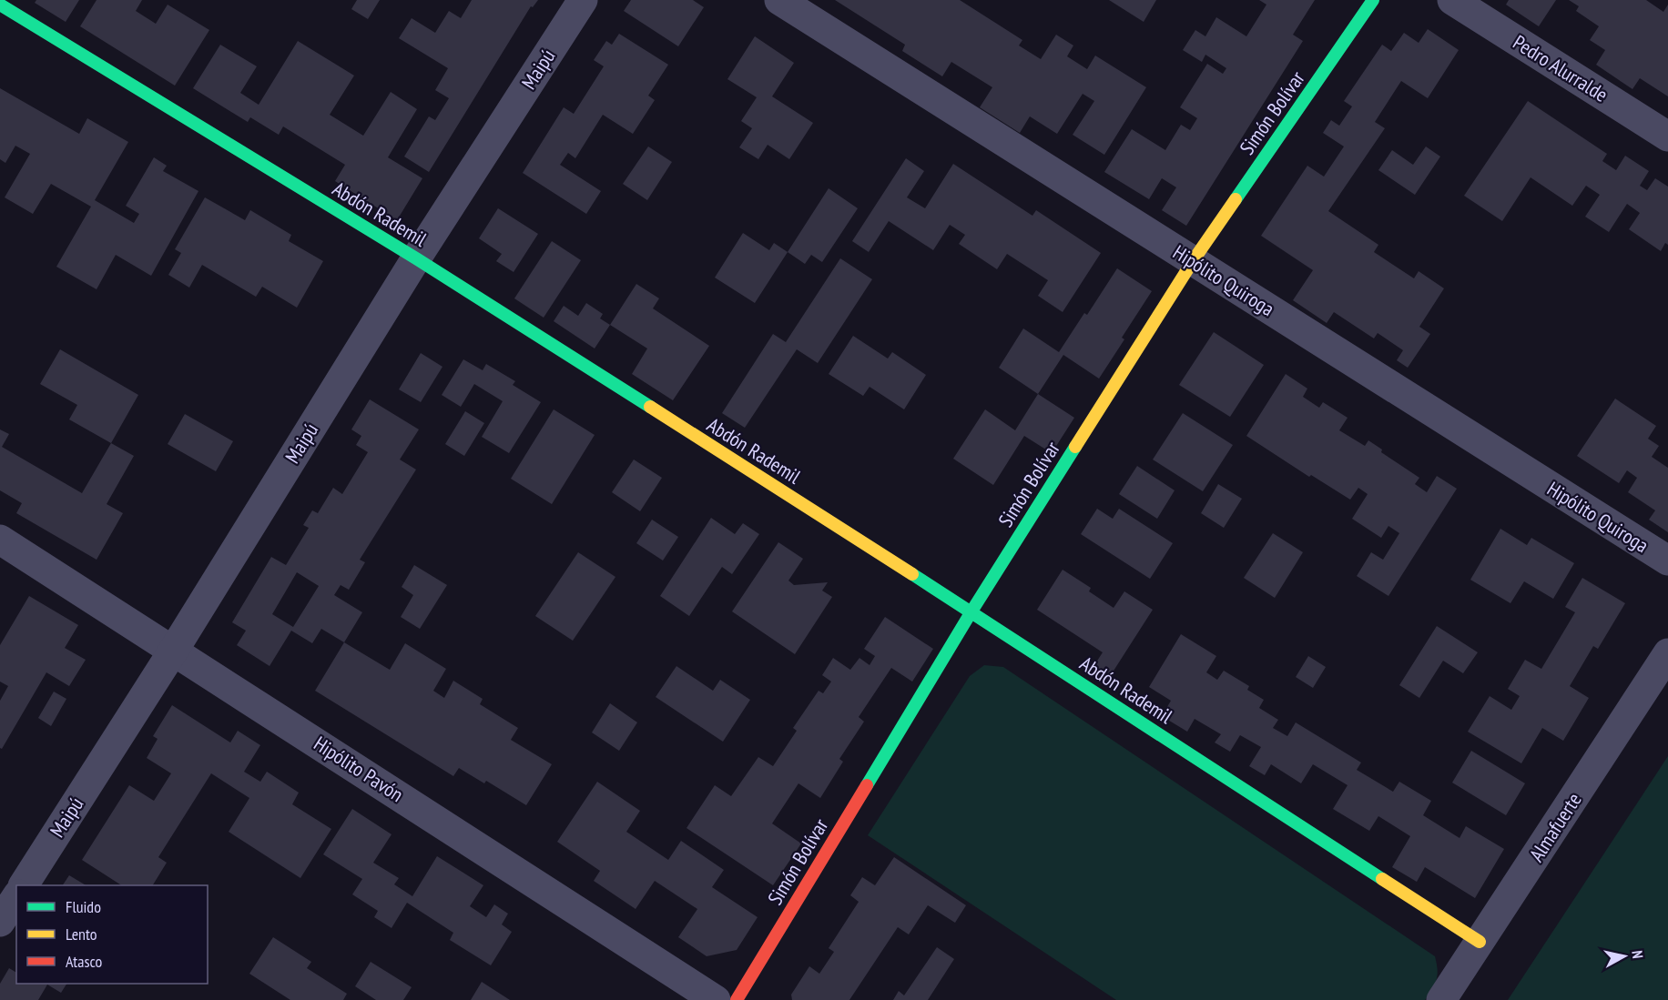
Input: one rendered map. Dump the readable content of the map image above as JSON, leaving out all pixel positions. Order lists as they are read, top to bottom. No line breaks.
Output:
{"streets":{"street":["Pedro Alurralde","Maipú","Simón Bolívar","Abdón Rademil","Hipólito Quiroga","Hipólito Pavón","Almafuerte"]},"crossings":[["Maipú","Abdón Rademil"],["Maipú","Hipólito Pavón"],["Simón Bolívar","Abdón Rademil"],["Simón Bolívar","Hipólito Quiroga"],["Abdón Rademil","Almafuerte"]],"legend":["Fluido","Lento","Atasco"],"north":"right"}
